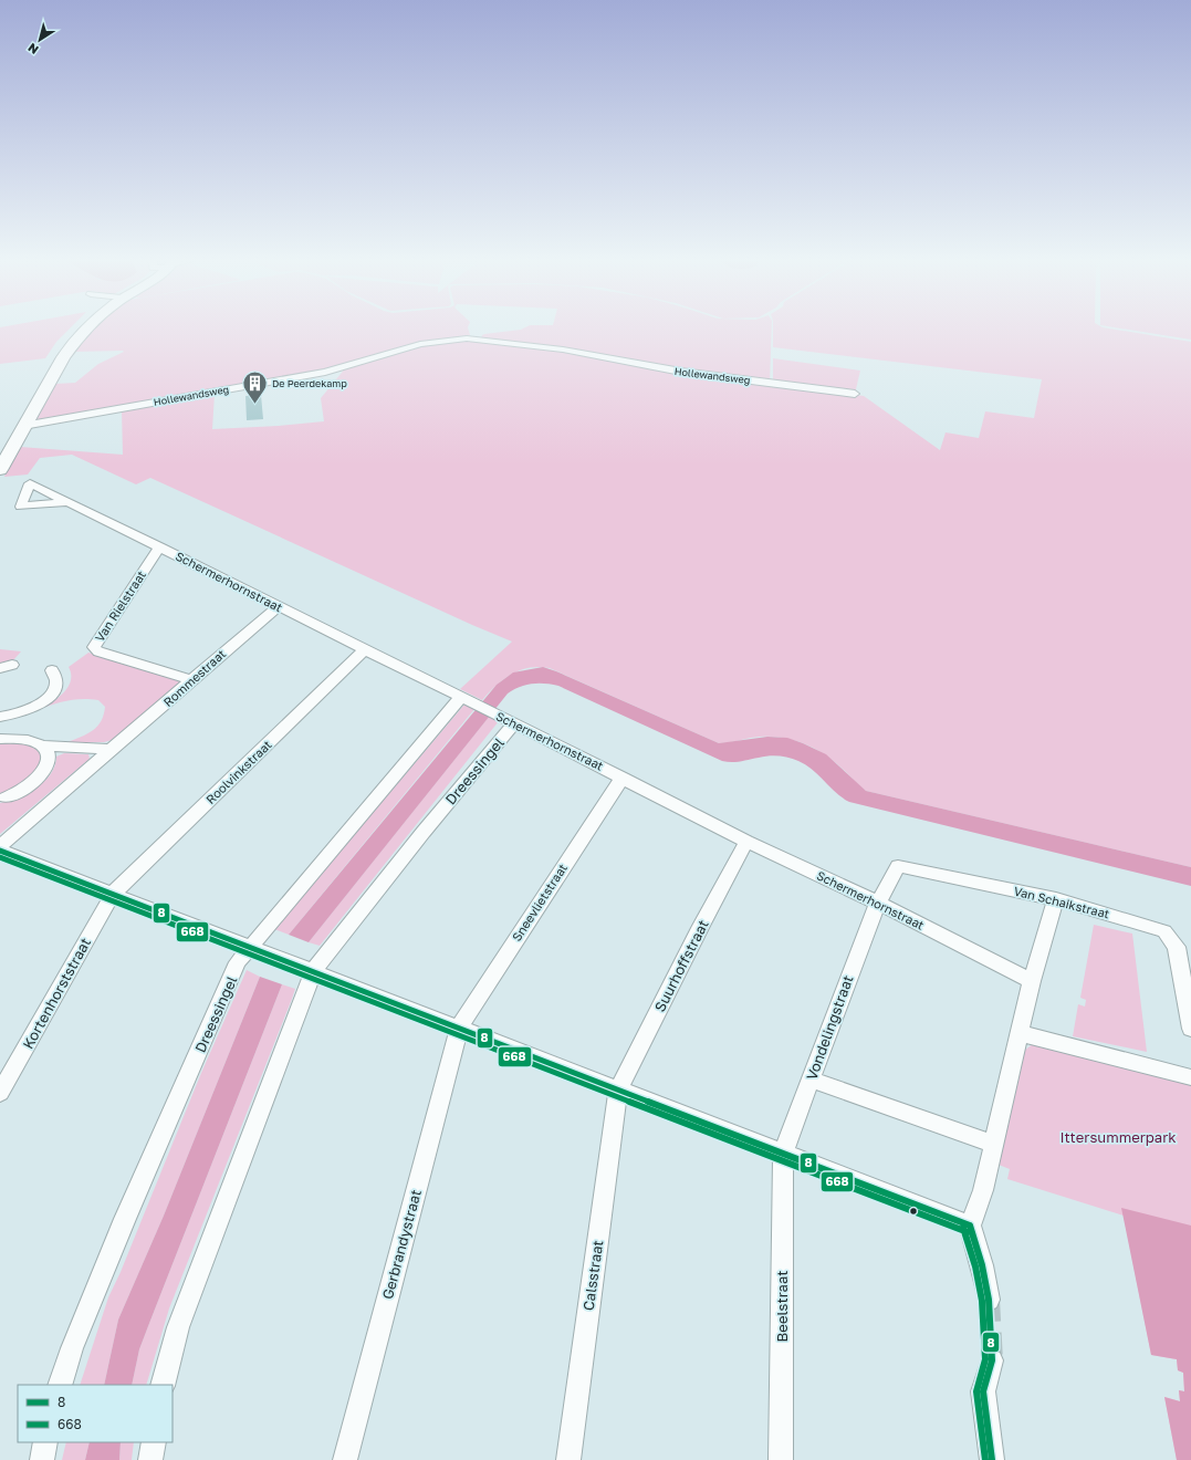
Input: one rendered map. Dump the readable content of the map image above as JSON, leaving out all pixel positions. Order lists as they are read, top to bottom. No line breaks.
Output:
{"streets":{"street":["Hollewandsweg","Schermerhornstraat","Van Rielstraat","Rommestraat","Dreessingel","Roolvinkstraat","Sneevlietstraat","Van Schaikstraat","Suurhoffstraat","Kortenhorststraat","Vondelingstraat","Gerbrandystraat","Calsstraat","Beelstraat"]},"crossings":[["Schermerhornstraat","Van Rielstraat"],["Schermerhornstraat","Rommestraat"],["Schermerhornstraat","Dreessingel"],["Schermerhornstraat","Roolvinkstraat"],["Schermerhornstraat","Sneevlietstraat"],["Schermerhornstraat","Van Schaikstraat"],["Schermerhornstraat","Suurhoffstraat"],["Schermerhornstraat","Vondelingstraat"],["Van Rielstraat","Rommestraat"],["Roolvinkstraat","Kortenhorststraat"],["Sneevlietstraat","Gerbrandystraat"],["Van Schaikstraat","Vondelingstraat"],["Suurhoffstraat","Calsstraat"],["Vondelingstraat","Beelstraat"]],"parks":["Ittersummerpark"],"places":{"building":["De Peerdekamp"]},"lines":["transit line 8","transit line 668"],"legend":["8","668"],"north":"bottom left"}
